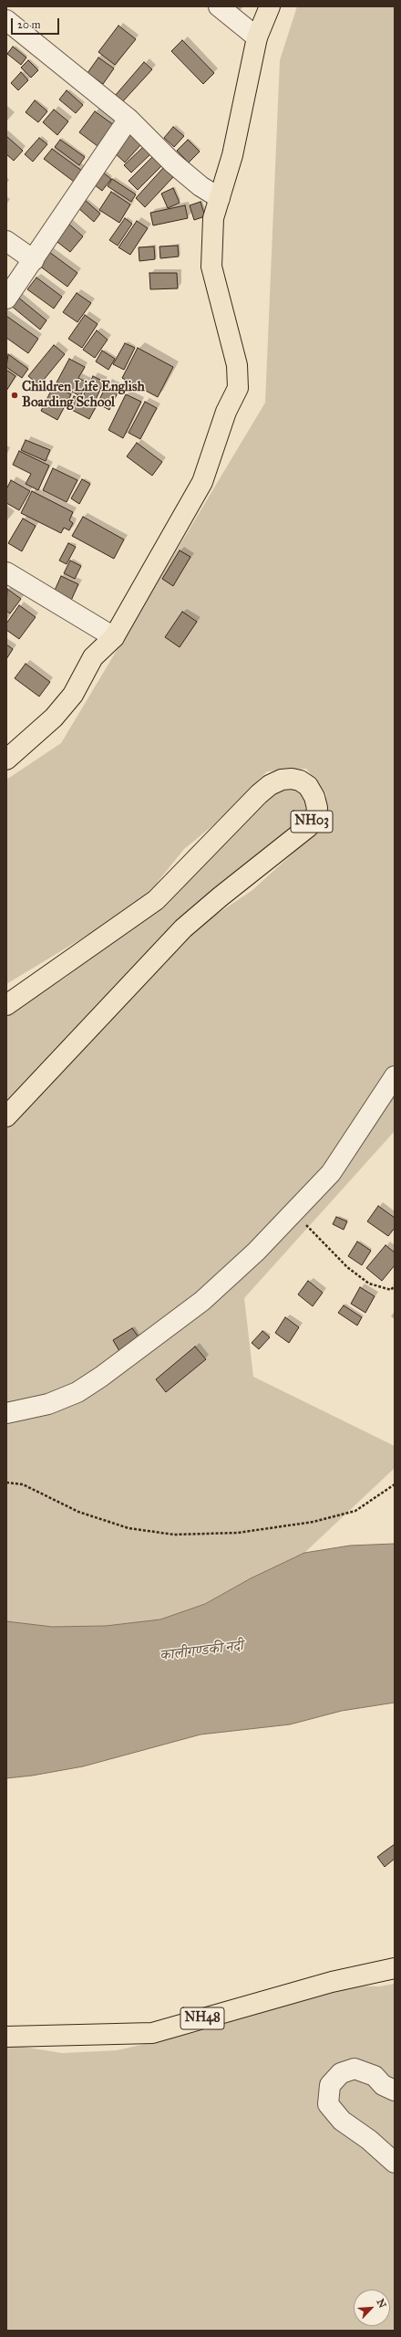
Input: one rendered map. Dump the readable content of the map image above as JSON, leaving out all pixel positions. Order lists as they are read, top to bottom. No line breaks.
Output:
{"streets":{"main road":["NH03","NH48"]},"water":["कालीगण्डकी नदी"],"places":["Children Life English Boarding School"],"scale_bar":"20 m","north":"top right"}
